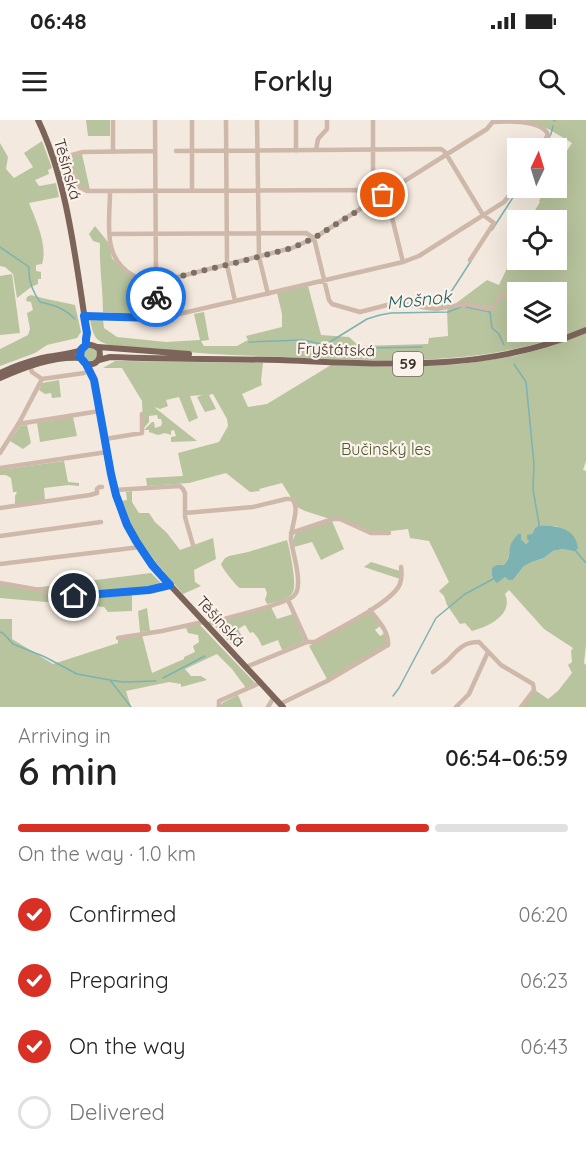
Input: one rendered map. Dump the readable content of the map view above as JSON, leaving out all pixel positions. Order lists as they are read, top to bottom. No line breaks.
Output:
{"streets":{"main road":["Těšínská","Fryštátská","59"]},"crossings":[["Těšínská","Fryštátská"]],"water":["Mošnok"],"parks":["Bučinský les"],"north":"top","page":{"status":"06:48","header":"Forkly","heading":["6 min","Arriving in","06:54–06:59"],"bar":"On the way · 1.0 km","list":[["Confirmed","06:20"],["Preparing","06:23"],["On the way","06:43"],"Delivered"]}}
